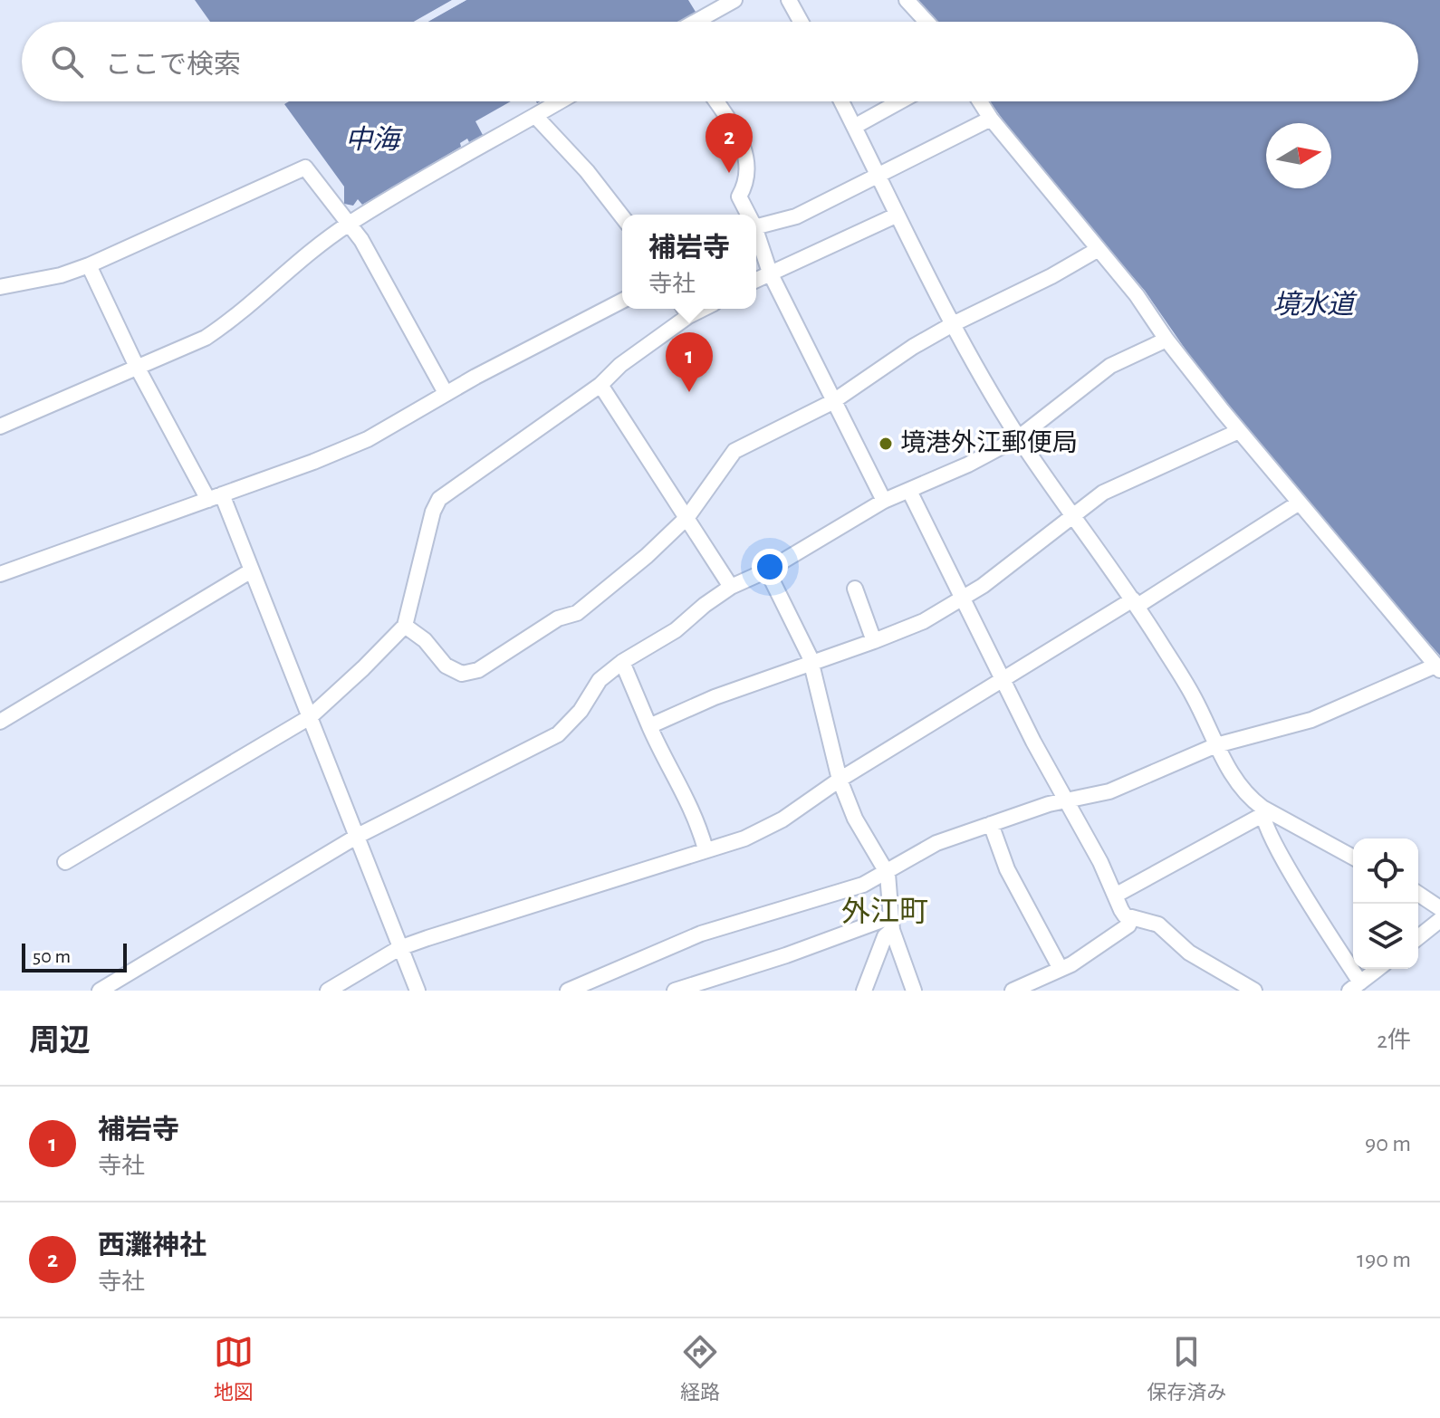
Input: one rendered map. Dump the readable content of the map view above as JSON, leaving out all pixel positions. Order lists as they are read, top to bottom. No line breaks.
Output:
{"districts":["外江町"],"water":["中海","境水道"],"places":["境港外江郵便局"],"scale_bar":"50 m","north":"right","page":{"search":"ここで検索","pins":["2","1"],"popup":["補岩寺","寺社"],"scale":"50 m","heading":["周辺","2件"],"list":[{"mark":"1","name":"補岩寺","note":"寺社","value":"90 m"},{"mark":"2","name":"西灘神社","note":"寺社","value":"190 m"}],"nav":["地図","経路","保存済み"]}}
